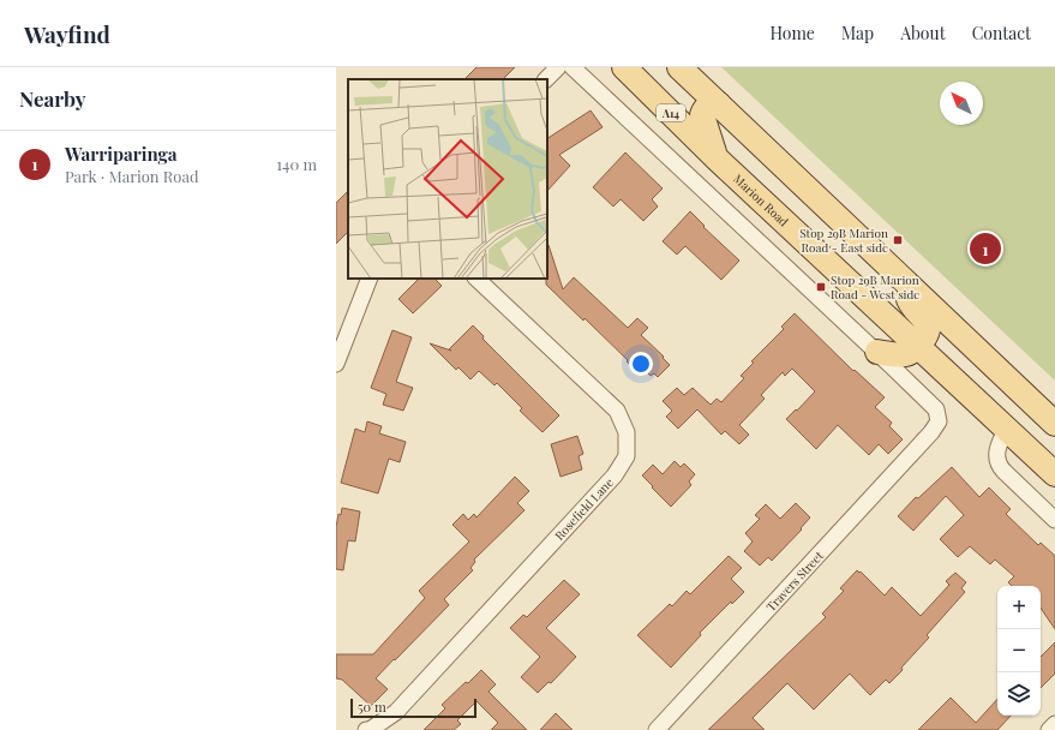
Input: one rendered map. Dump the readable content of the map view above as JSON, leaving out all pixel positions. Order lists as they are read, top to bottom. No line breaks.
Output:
{"streets":{"main road":["A14","Marion Road"],"street":["Rosefield Lane","Travers Street"]},"places":{"transit":["Stop 29B Marion Road - East side","Stop 29B Marion Road - West side"]},"scale_bar":"50 m","north":"top left","page":{"header":"Wayfind","nav":["Home","Map","About","Contact"],"heading":"Nearby","list":[{"mark":"1","name":"Warriparinga","note":"Park · Marion Road","value":"140 m"}],"pins":"1","map_buttons":["+","−"],"scale":"50 m"}}
